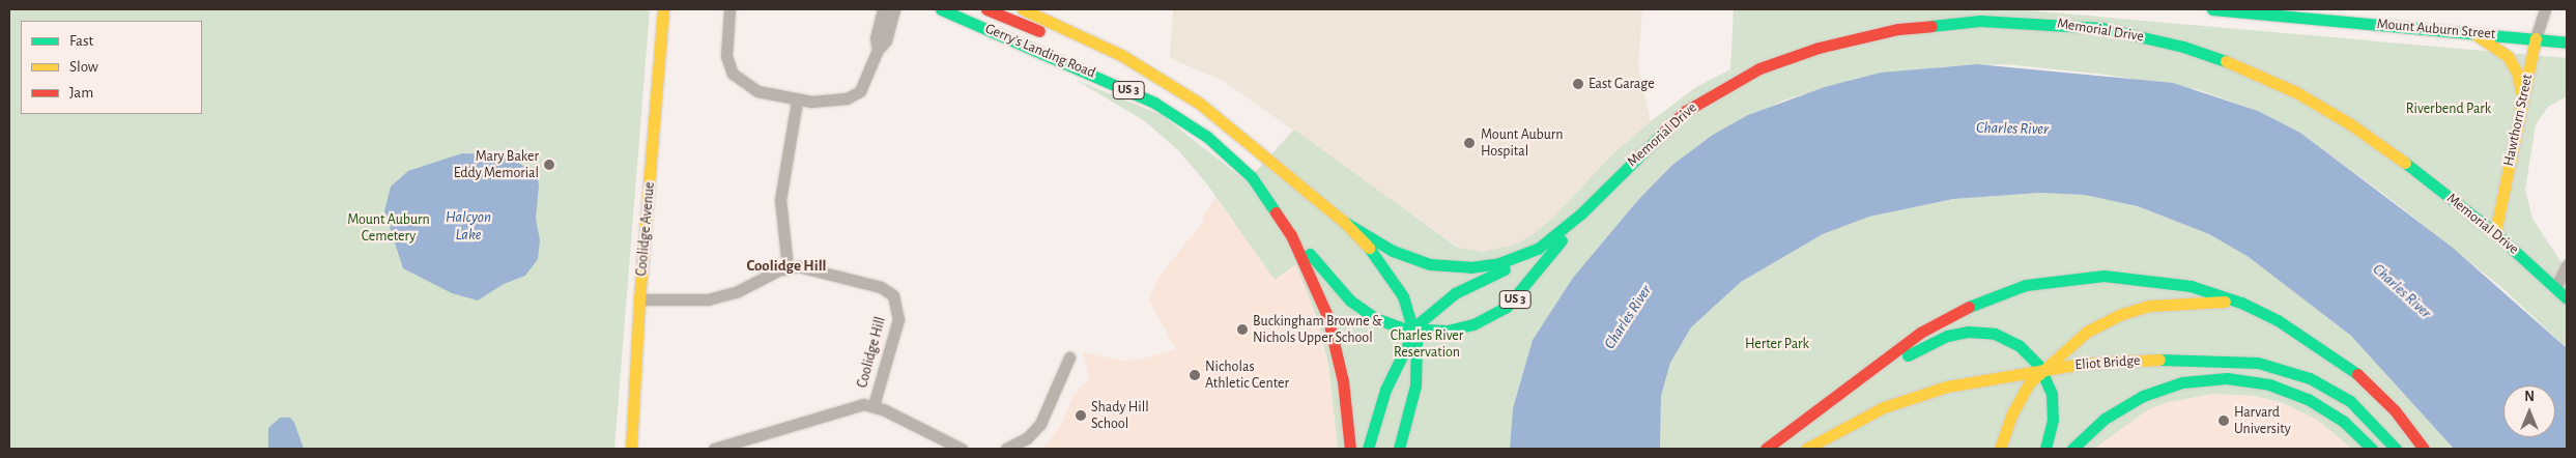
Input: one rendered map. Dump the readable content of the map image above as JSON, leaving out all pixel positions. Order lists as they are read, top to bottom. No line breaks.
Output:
{"streets":{"main road":["Mount Auburn Street","Memorial Drive","Gerry's Landing Road","US 3","Hawthorn Street","Coolidge Avenue","Eliot Bridge"],"street":["Coolidge Hill"]},"crossings":[["Mount Auburn Street","Hawthorn Street"],["Memorial Drive","US 3"],["Memorial Drive","Hawthorn Street"],["Gerry's Landing Road","US 3"],["Coolidge Avenue","Coolidge Hill"]],"districts":["Coolidge Hill"],"water":["Charles River","Halcyon Lake"],"parks":["Riverbend Park","Mount Auburn Cemetery","Charles River Reservation","Herter Park"],"places":["East Garage","Mount Auburn Hospital","Mary Baker Eddy Memorial","Buckingham Browne & Nichols Upper School","Nicholas Athletic Center","Shady Hill School","Harvard University"],"legend":["Fast","Slow","Jam"],"north":"top"}
